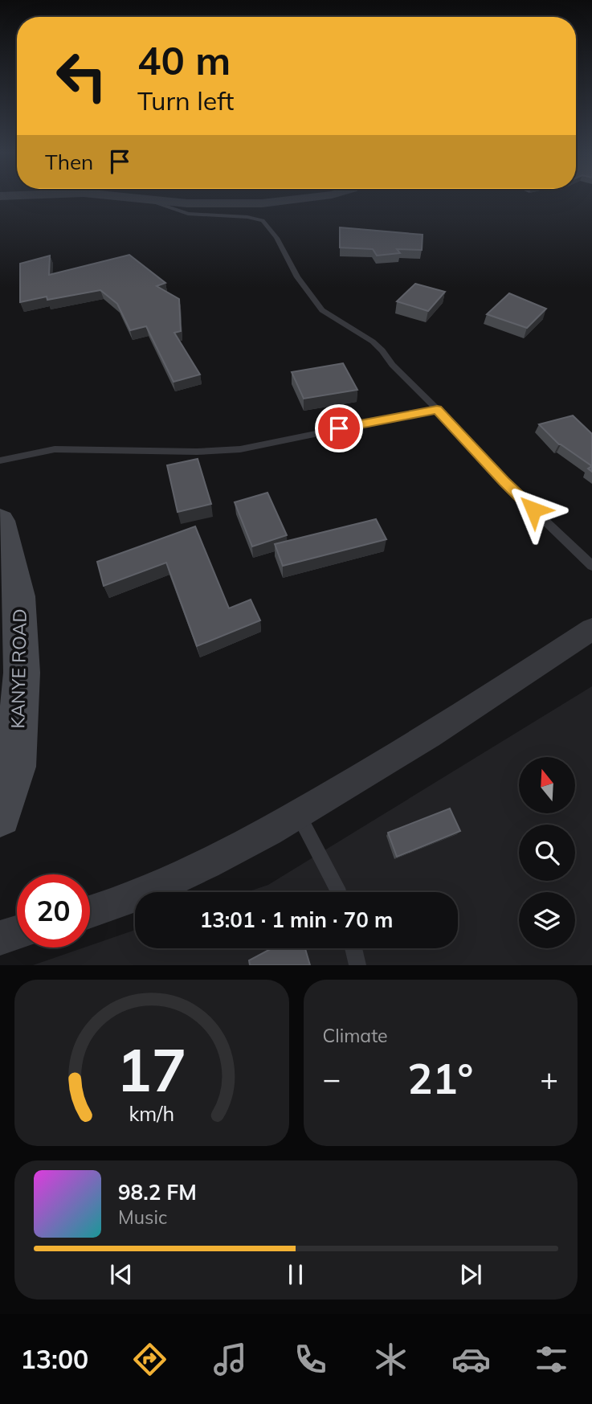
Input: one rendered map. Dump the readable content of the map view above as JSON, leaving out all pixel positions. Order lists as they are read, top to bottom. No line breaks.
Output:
{"streets":{"main road":["KANYE ROAD"]},"north":"top","page":{"turn":["40 m","Turn left"],"then":"Then","limit":"20","trip":"13:01 · 1 min · 70 m","tile":"Climate","heat":["−","21°","+"],"song":["98.2 FM","Music"],"tabs":"13:00","gauge":["17","km/h"]}}
